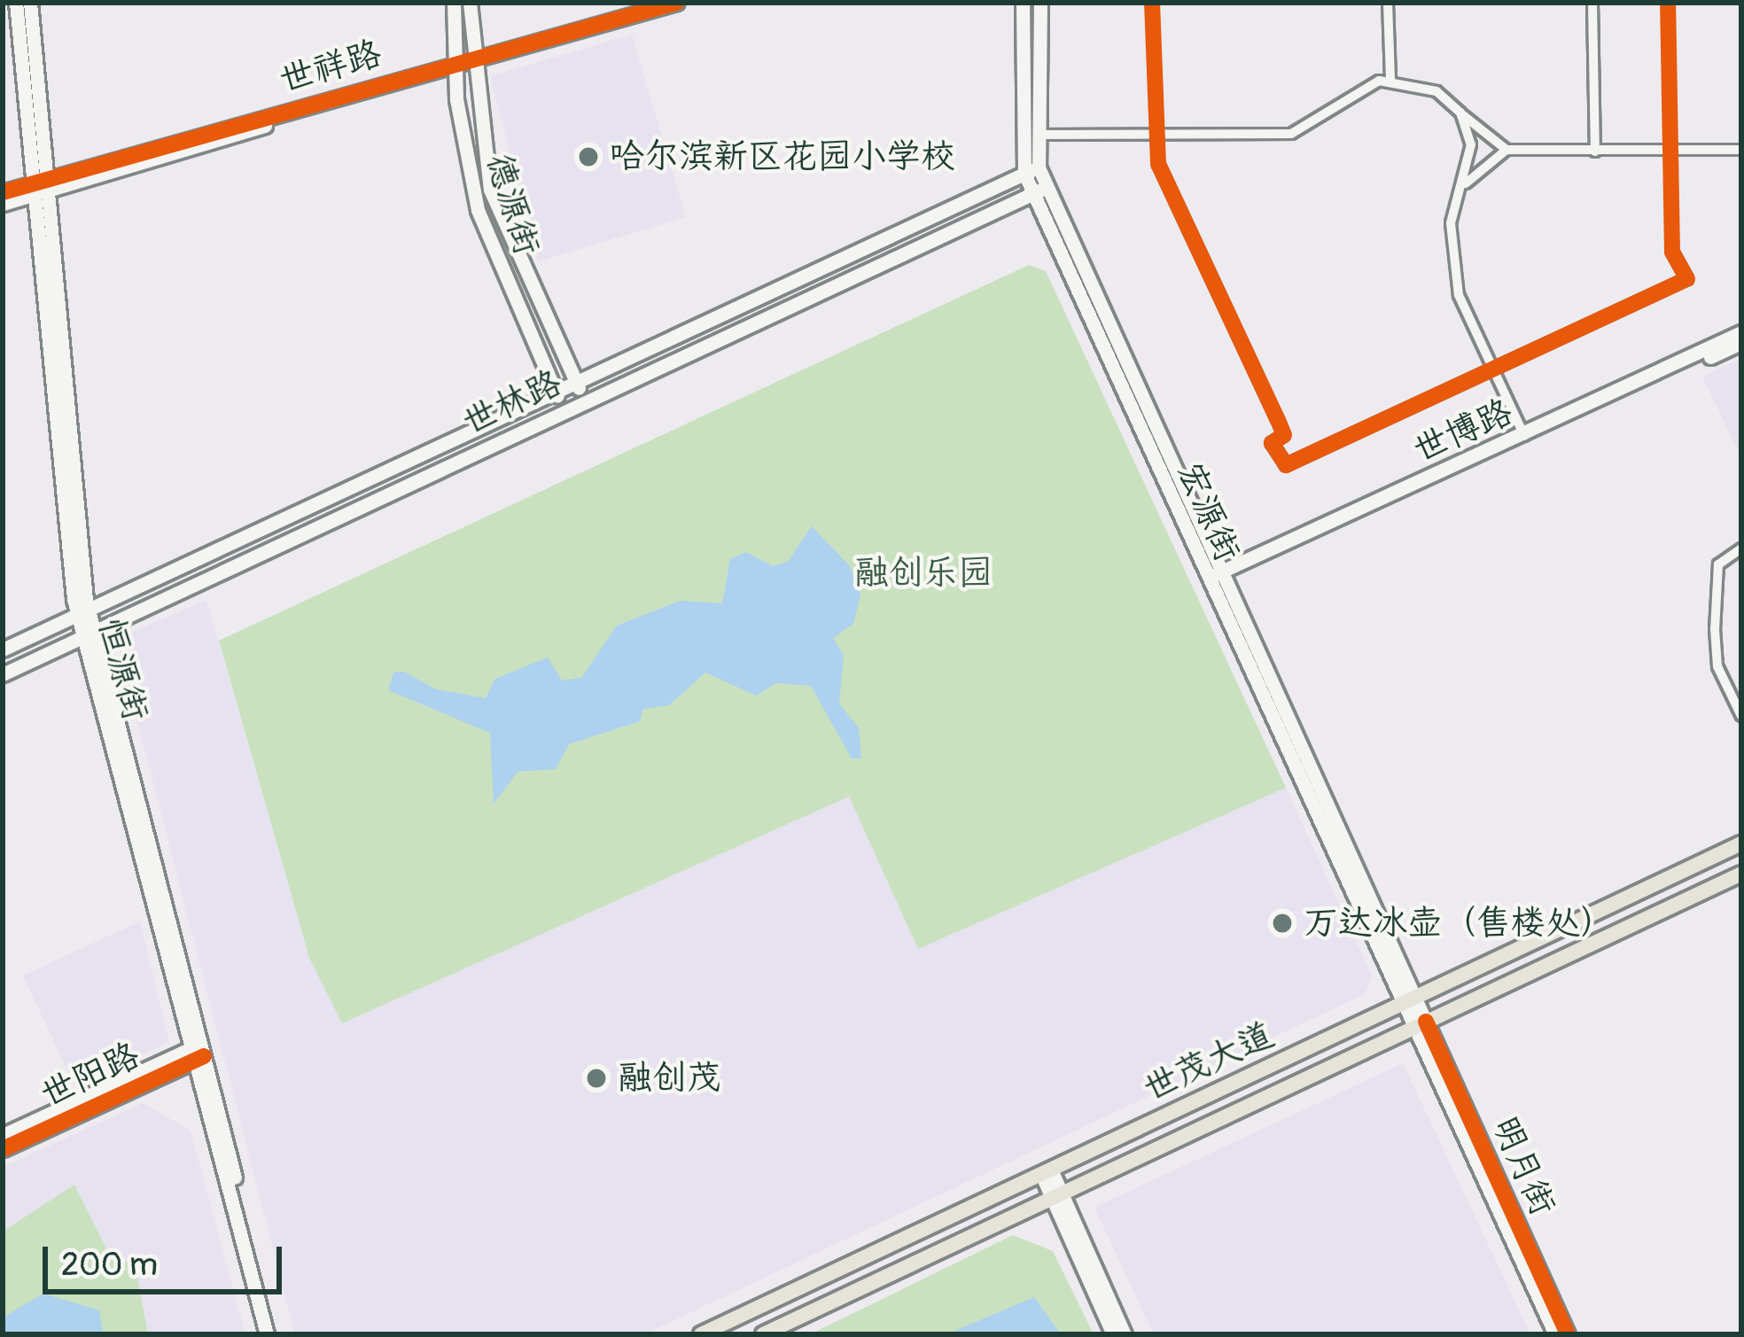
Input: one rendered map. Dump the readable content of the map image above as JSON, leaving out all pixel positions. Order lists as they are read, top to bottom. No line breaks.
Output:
{"streets":{"main road":["世祥路","德源街","世林路","世博路","宏源街","恒源街","世茂大道","世阳路","明月街"]},"crossings":[["世祥路","德源街"],["世祥路","恒源街"],["德源街","世林路"],["世林路","宏源街"],["世林路","恒源街"],["世博路","宏源街"],["宏源街","世茂大道"],["宏源街","明月街"],["恒源街","世阳路"],["世茂大道","明月街"]],"parks":["融创乐园"],"places":["哈尔滨新区花园小学校","万达冰壶（售楼处）","融创茂"],"scale_bar":"200 m"}
